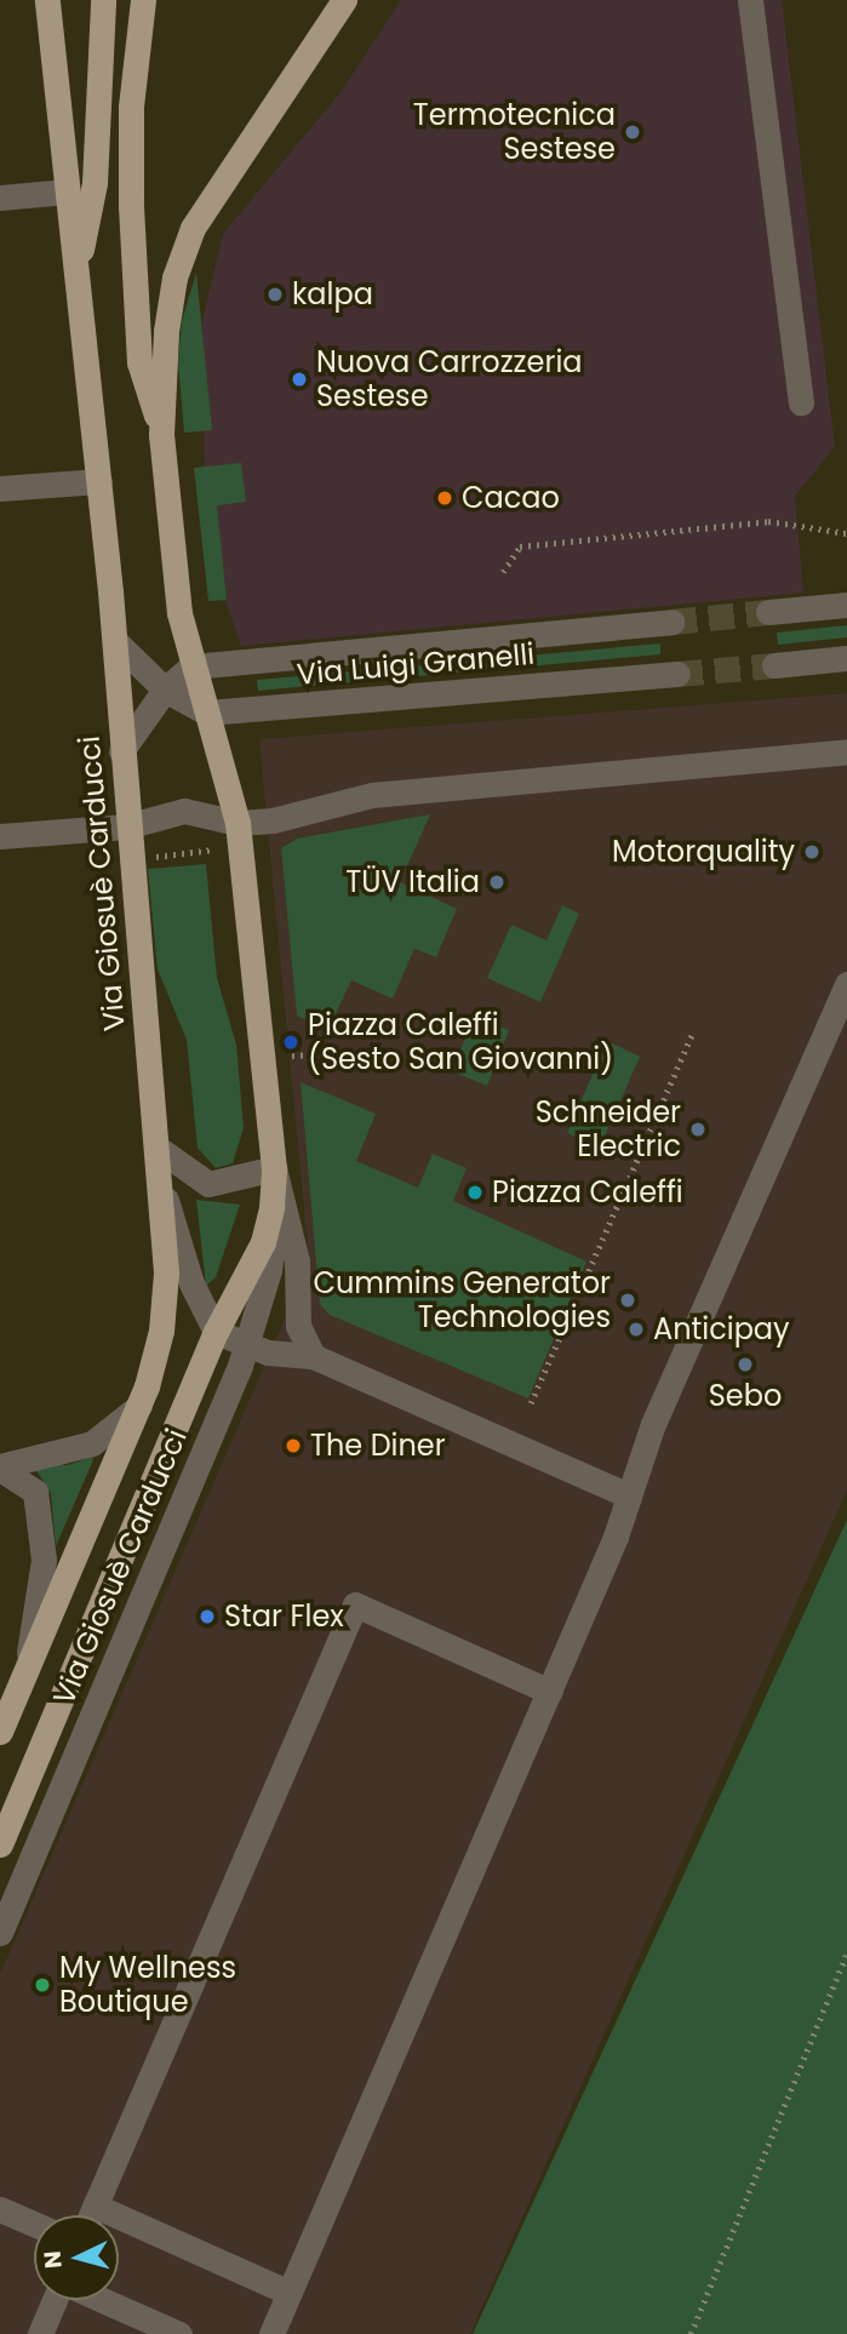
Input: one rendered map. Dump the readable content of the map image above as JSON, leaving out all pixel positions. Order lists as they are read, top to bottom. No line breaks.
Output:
{"streets":{"main road":["Via Giosuè Carducci"],"street":["Via Luigi Granelli"]},"crossings":[["Via Luigi Granelli","Via Giosuè Carducci"]],"places":["Termotecnica Sestese","kalpa","Nuova Carrozzeria Sestese","Cacao","Motorquality","TÜV Italia","Piazza Caleffi (Sesto San Giovanni)","Schneider Electric","Piazza Caleffi","Cummins Generator Technologies","Anticipay","Sebo","The Diner","Star Flex","My Wellness Boutique"],"north":"left"}
